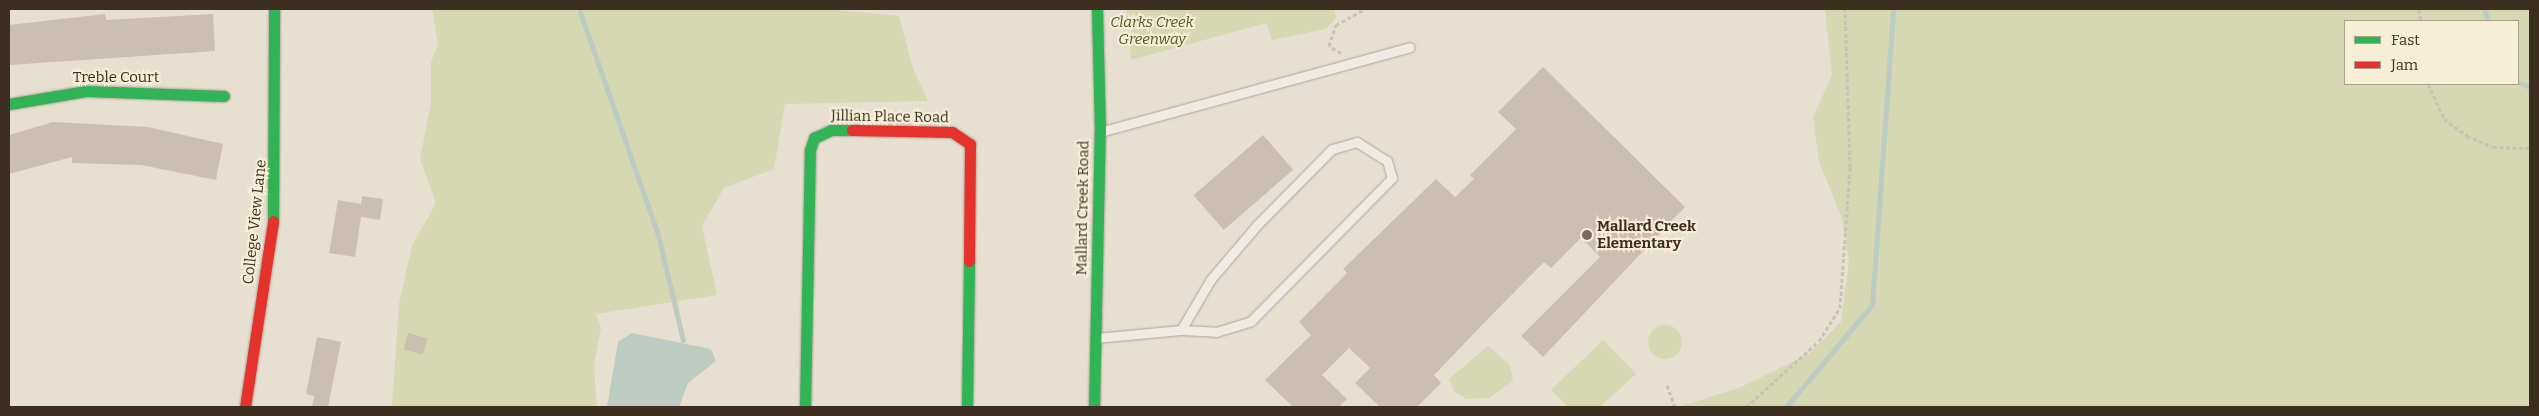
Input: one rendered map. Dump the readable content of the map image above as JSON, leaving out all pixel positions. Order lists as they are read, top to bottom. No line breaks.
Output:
{"streets":{"street":["Treble Court","Jillian Place Road","Mallard Creek Road","College View Lane"]},"parks":["Clarks Creek Greenway"],"places":["Mallard Creek Elementary"],"legend":["Fast","Jam"]}
